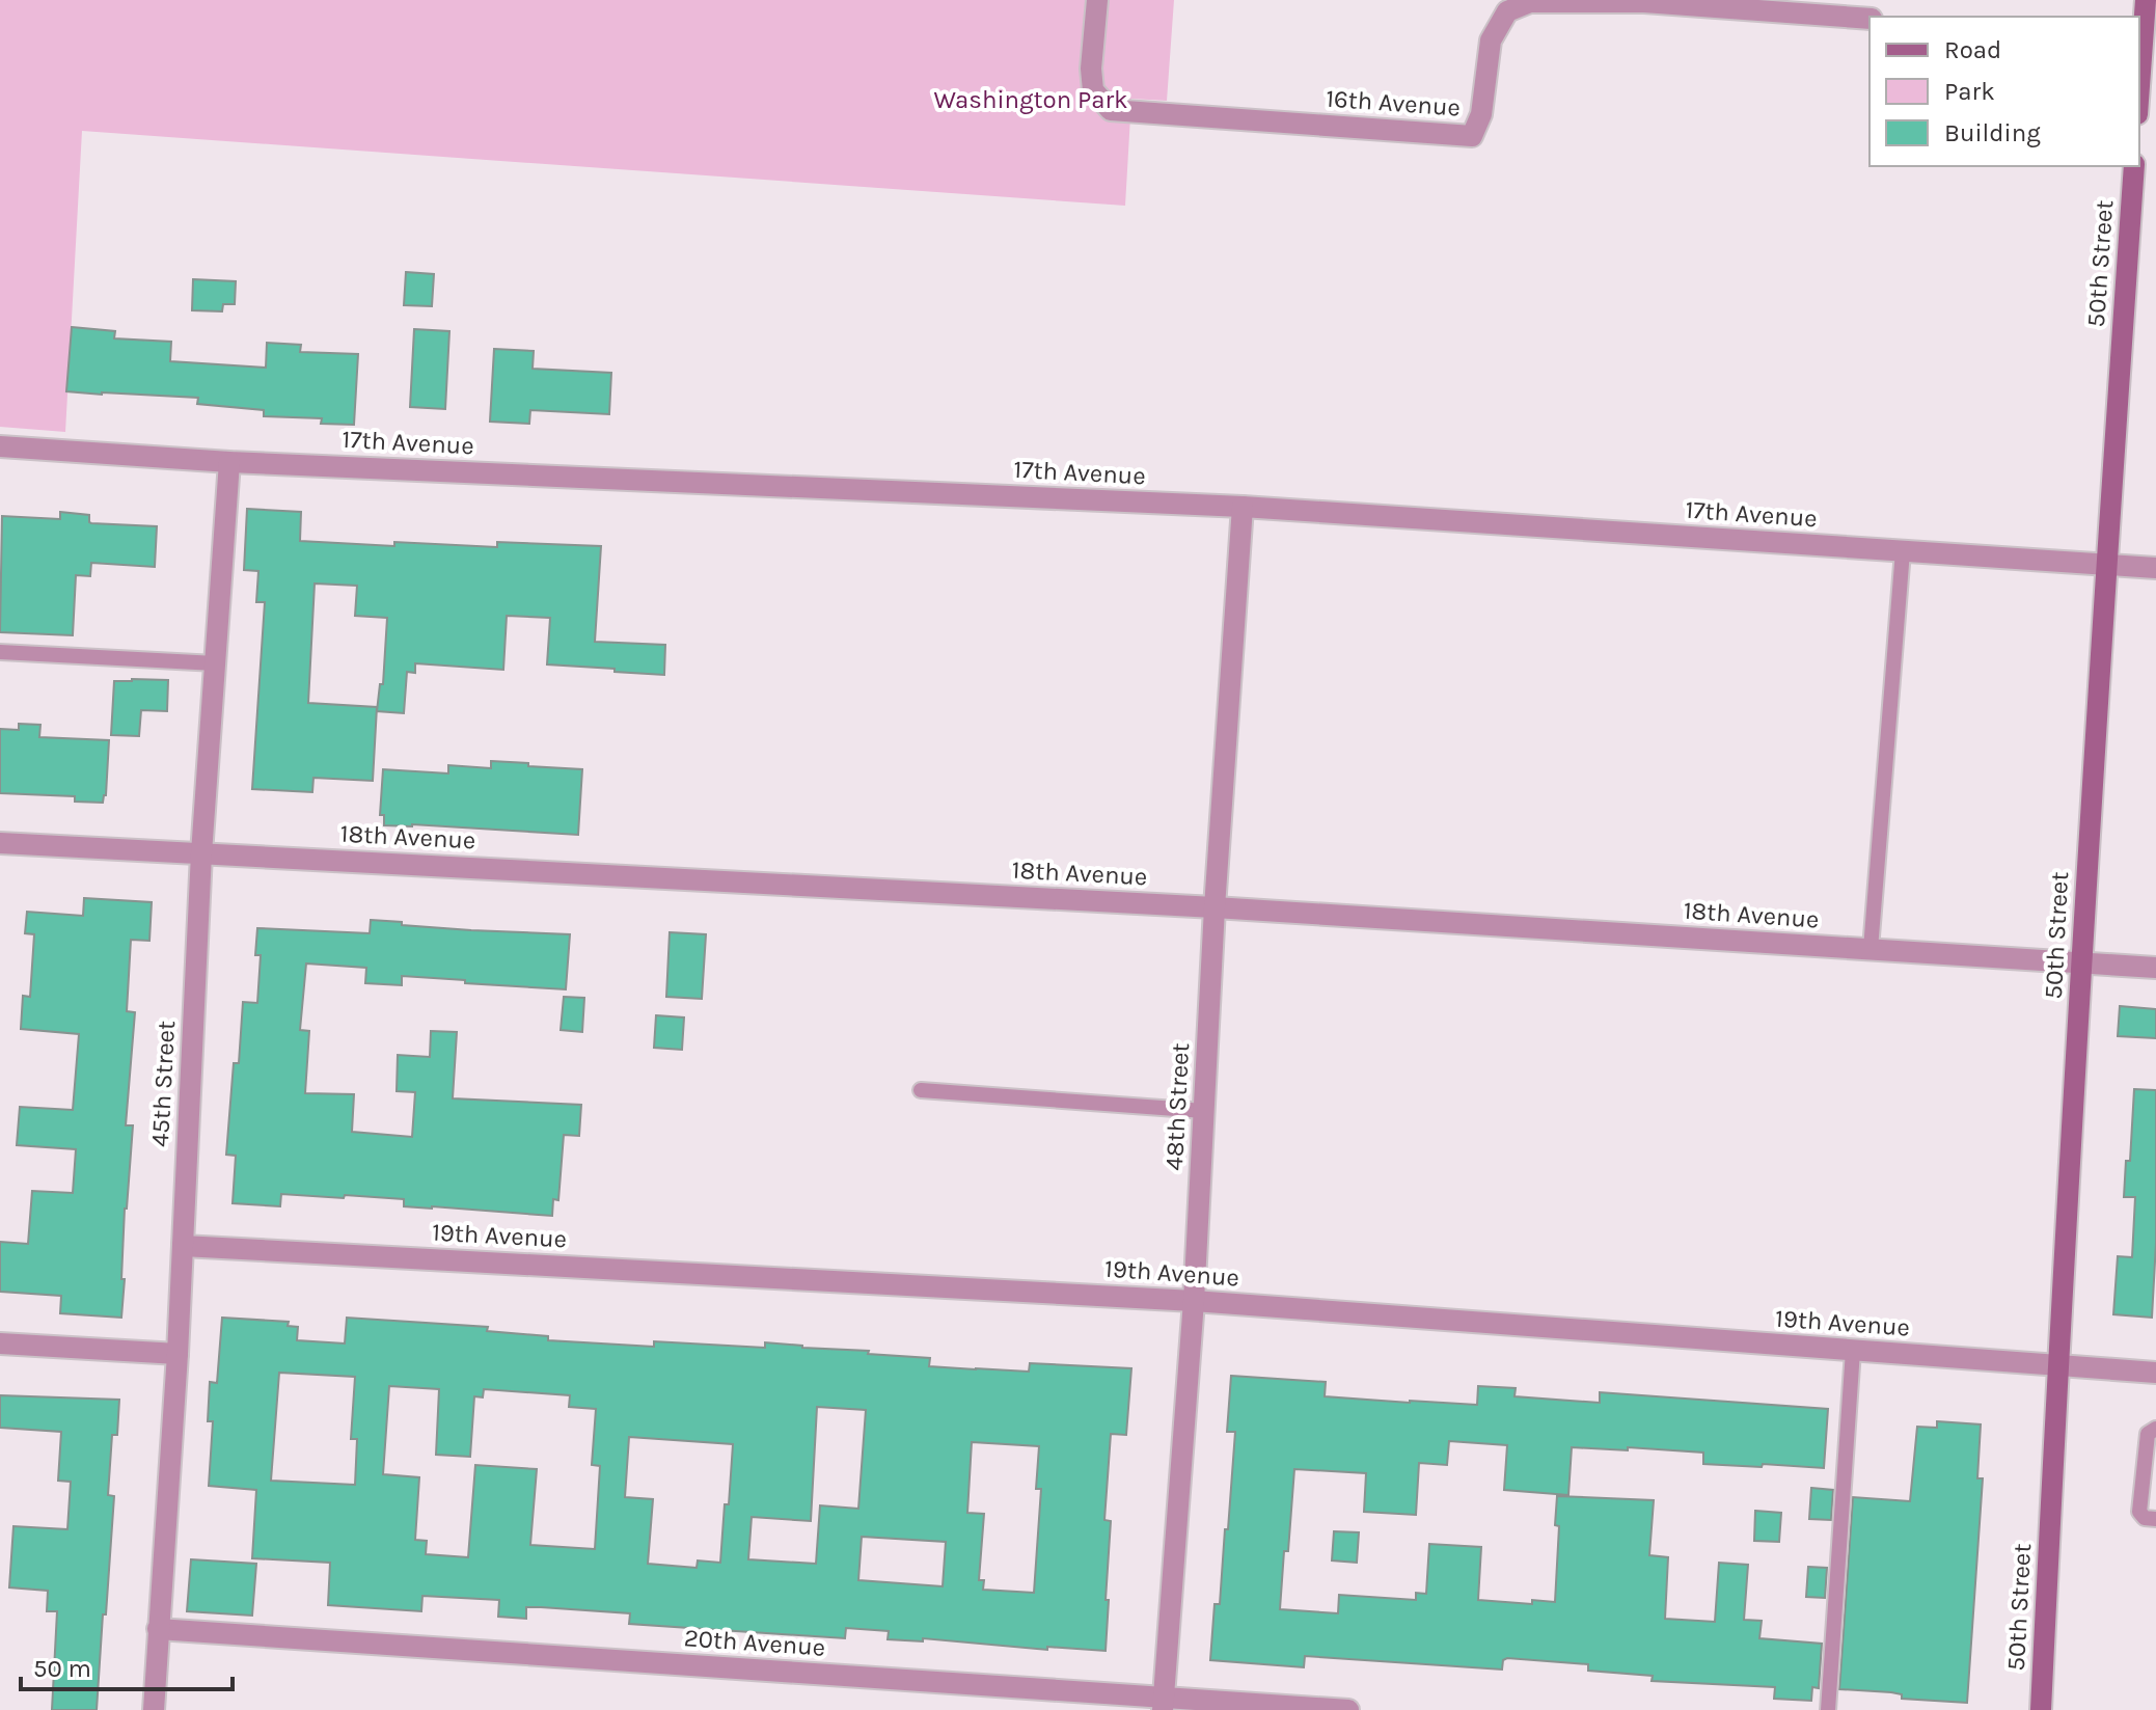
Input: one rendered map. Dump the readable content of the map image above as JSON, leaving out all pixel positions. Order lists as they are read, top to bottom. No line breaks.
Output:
{"streets":{"street":["16th Avenue","50th Street","17th Avenue","18th Avenue","45th Street","48th Street","19th Avenue","20th Avenue"]},"crossings":[["50th Street","17th Avenue"],["50th Street","18th Avenue"],["50th Street","19th Avenue"],["17th Avenue","45th Street"],["17th Avenue","48th Street"],["18th Avenue","45th Street"],["18th Avenue","48th Street"],["45th Street","19th Avenue"],["45th Street","20th Avenue"],["48th Street","19th Avenue"],["48th Street","20th Avenue"]],"parks":["Washington Park"],"legend":["Road","Park","Building"],"scale_bar":"50 m"}
